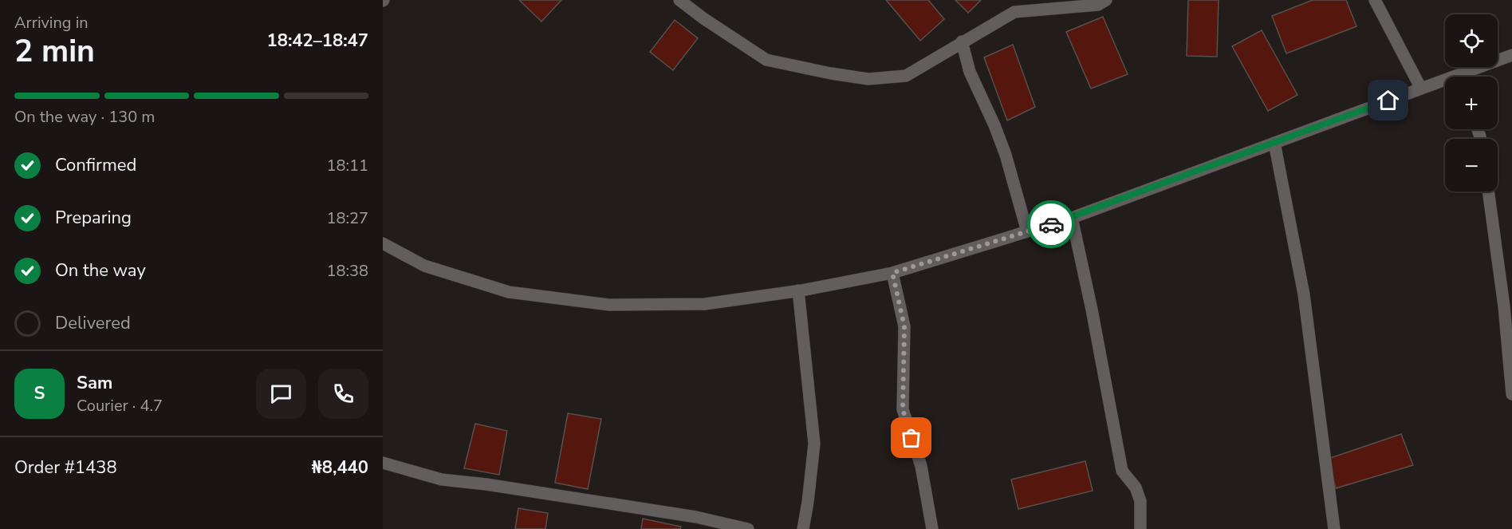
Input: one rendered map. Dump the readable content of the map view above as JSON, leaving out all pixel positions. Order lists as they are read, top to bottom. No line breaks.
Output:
{"page":{"heading":["2 min","Arriving in","18:42–18:47"],"panel":["Sam","Courier · 4.7","Order #1438","₦8,440"],"map_buttons":["+","−"],"bar":"On the way · 130 m","list":[["Confirmed","18:11"],["Preparing","18:27"],["On the way","18:38"],"Delivered"],"round":"S"}}
